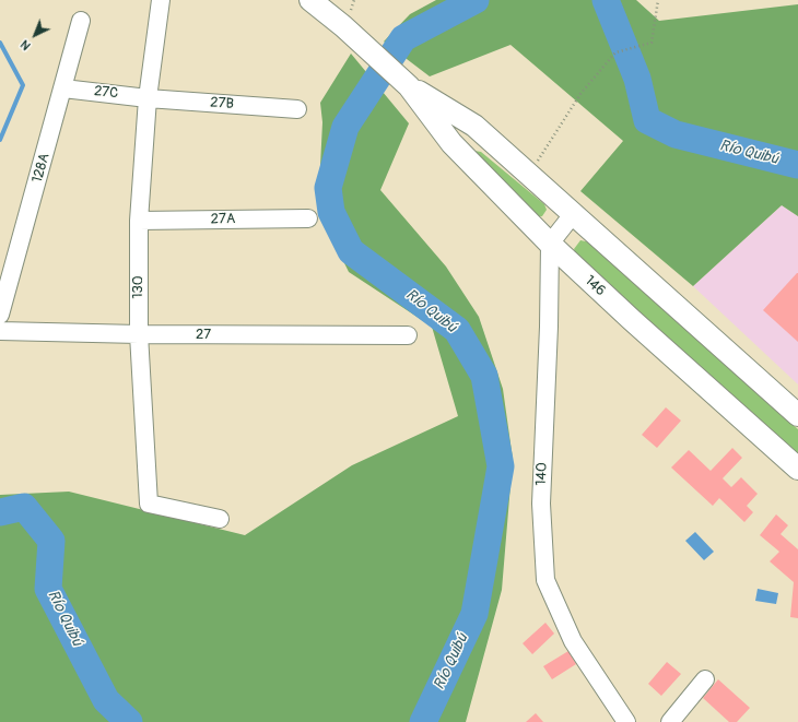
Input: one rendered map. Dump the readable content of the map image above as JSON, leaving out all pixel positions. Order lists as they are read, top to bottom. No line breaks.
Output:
{"streets":{"street":["27C","27B","128A","27A","146","130","27","140"]},"crossings":[["27C","27B"],["27C","128A"],["27C","130"],["27B","130"],["27A","130"],["146","140"],["130","27"]],"water":["Río Quibú"],"north":"bottom left"}
